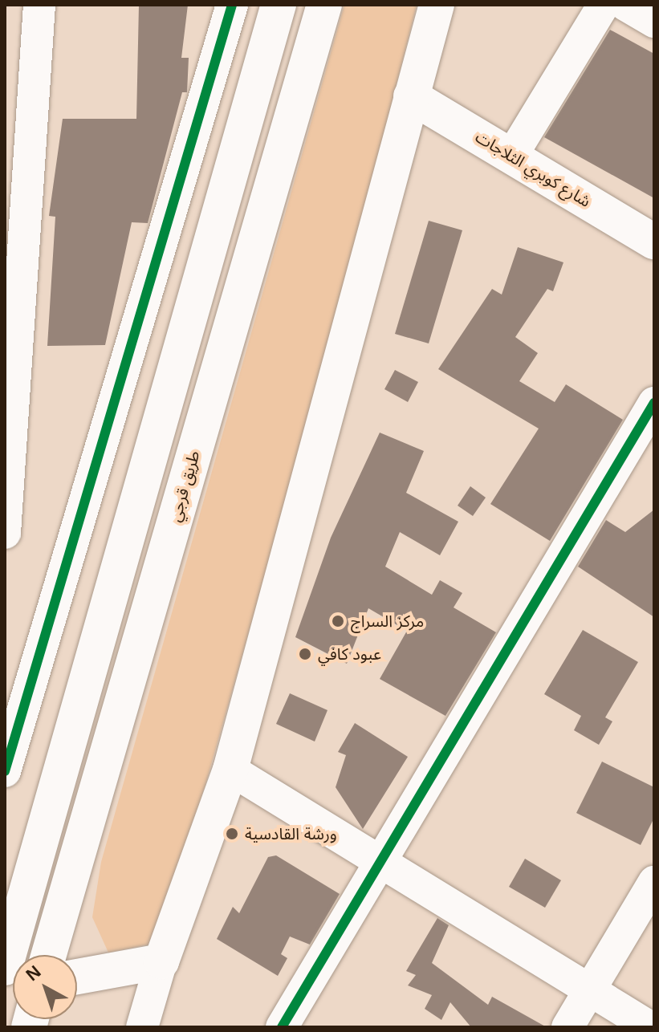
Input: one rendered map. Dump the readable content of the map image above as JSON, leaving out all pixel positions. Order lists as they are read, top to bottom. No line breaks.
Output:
{"streets":{"main road":["شارع كوبري الثلاجات","طريق قرجي"]},"places":["مركز السراج","عبود كافي","ورشة القادسية"],"north":"top left"}
